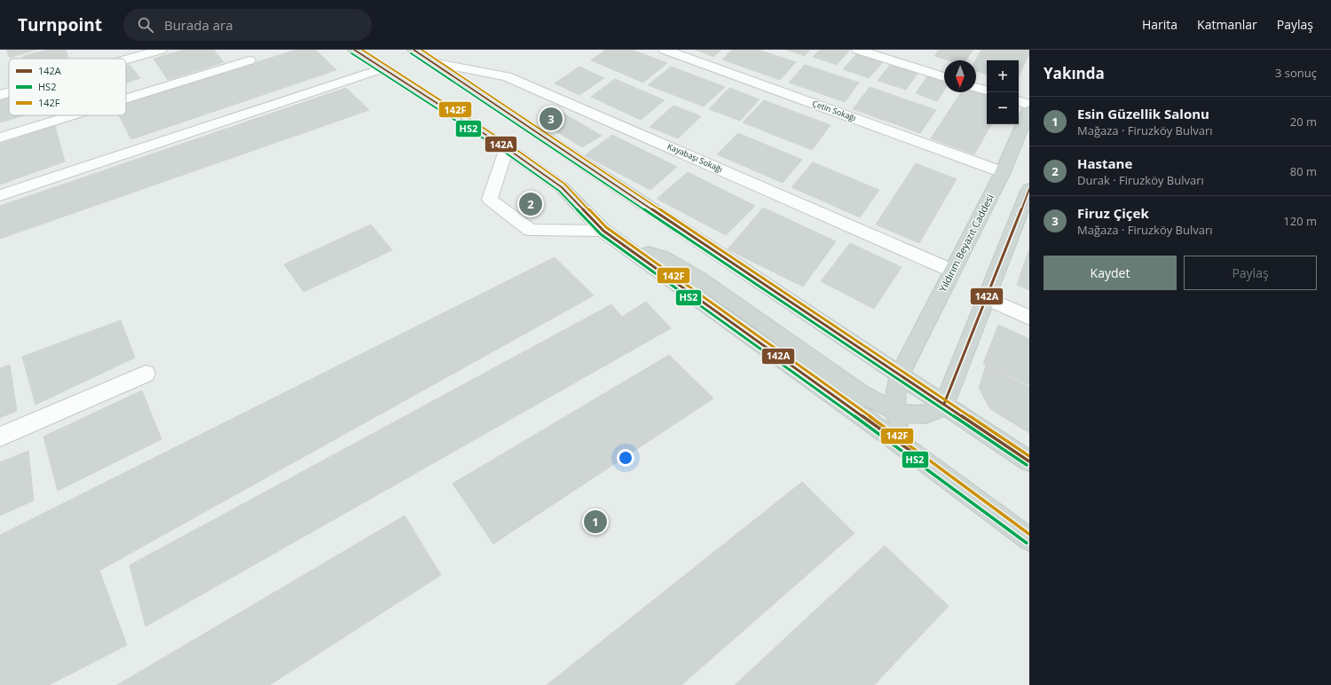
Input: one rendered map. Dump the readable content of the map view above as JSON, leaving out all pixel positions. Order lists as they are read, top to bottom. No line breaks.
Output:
{"streets":{"main road":["Yıldırım Beyazıt Caddesi"],"street":["Çetin Sokağı","Kayabaşı Sokağı"]},"crossings":[["Çetin Sokağı","Yıldırım Beyazıt Caddesi"],["Kayabaşı Sokağı","Yıldırım Beyazıt Caddesi"]],"lines":["transit line 142A","transit line 142F","transit line HS2"],"legend":["142A","HS2","142F"],"north":"bottom","page":{"header":"Turnpoint","search":"Burada ara","nav":["Harita","Katmanlar","Paylaş"],"heading":["Yakında","3 sonuç"],"map_buttons":["+","−"],"list":[{"mark":"1","name":"Esin Güzellik Salonu","note":"Mağaza · Firuzköy Bulvarı","value":"20 m"},{"mark":"2","name":"Hastane","note":"Durak · Firuzköy Bulvarı","value":"80 m"},{"mark":"3","name":"Firuz Çiçek","note":"Mağaza · Firuzköy Bulvarı","value":"120 m"}],"pins":["3","2","1"],"buttons":["Kaydet","Paylaş"]}}
